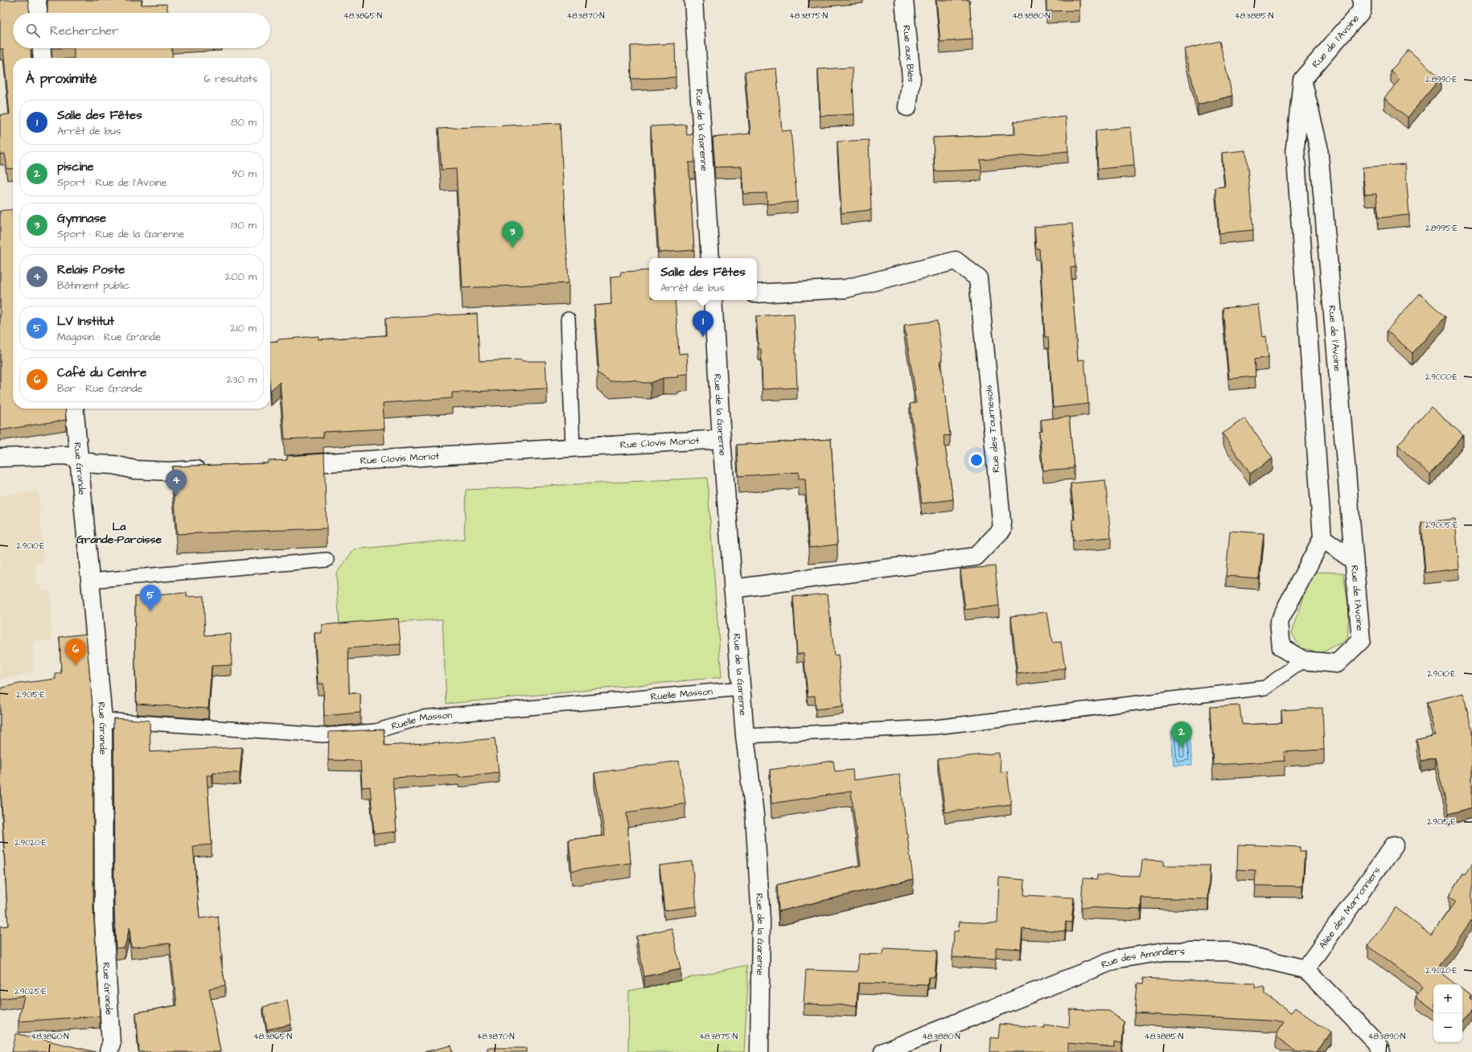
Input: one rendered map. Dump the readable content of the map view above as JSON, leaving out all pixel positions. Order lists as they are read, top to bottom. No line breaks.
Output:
{"streets":{"street":["Rue de l'Avoine","Rue aux Blés","Rue de la Garenne","Rue des Tournesols","Rue Clovis Moriot","Rue Grande","Allée des Marronniers","Rue des Amandiers"],"lane":["Ruelle Masson"]},"crossings":[["Rue de la Garenne","Rue des Tournesols"],["Rue de la Garenne","Rue Clovis Moriot"],["Rue de la Garenne","Ruelle Masson"],["Rue Grande","Ruelle Masson"],["Allée des Marronniers","Rue des Amandiers"]],"districts":["La Grande-Paroisse"],"page":{"search":"Rechercher","heading":["À proximité","6 résultats"],"list":[{"mark":"1","name":"Salle des Fêtes","note":"Arrêt de bus","value":"80 m"},{"mark":"2","name":"piscine","note":"Sport · Rue de l'Avoine","value":"90 m"},{"mark":"3","name":"Gymnase","note":"Sport · Rue de la Garenne","value":"130 m"},{"mark":"4","name":"Relais Poste","note":"Bâtiment public","value":"200 m"},{"mark":"5","name":"LV Institut","note":"Magasin · Rue Grande","value":"210 m"},{"mark":"6","name":"Café du Centre","note":"Bar · Rue Grande","value":"230 m"}],"pins":["3","1","4","5","6","2"],"popup":["Salle des Fêtes","Arrêt de bus"],"map_buttons":["+","−"]},"coordinates":["48.3865°N","48.3870°N","48.3875°N","48.3880°N","48.3885°N","2.8990°E","2.8995°E","2.9000°E","2.9005°E","2.9010°E","2.9015°E","2.9020°E","2.9025°E","48.3860°N","48.3890°N"]}
